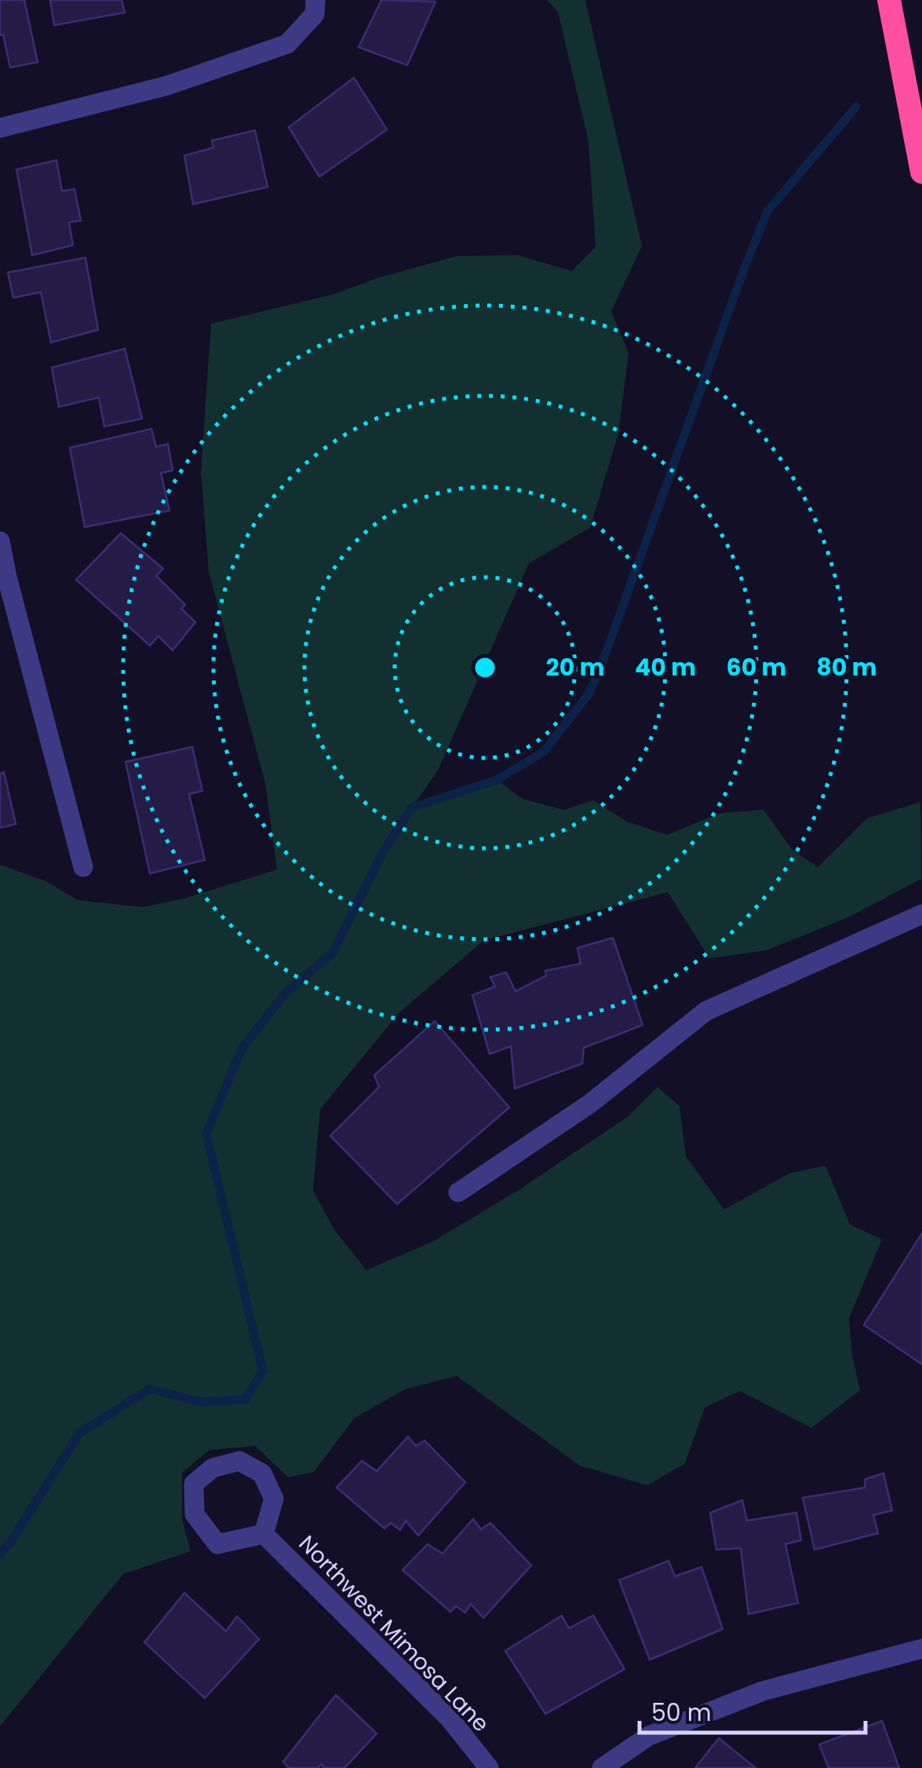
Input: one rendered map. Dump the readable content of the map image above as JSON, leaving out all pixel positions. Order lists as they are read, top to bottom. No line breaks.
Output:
{"streets":{"street":["Northwest Mimosa Lane"]},"scale_bar":"50 m","rings":["20 m","40 m","60 m","80 m"]}
